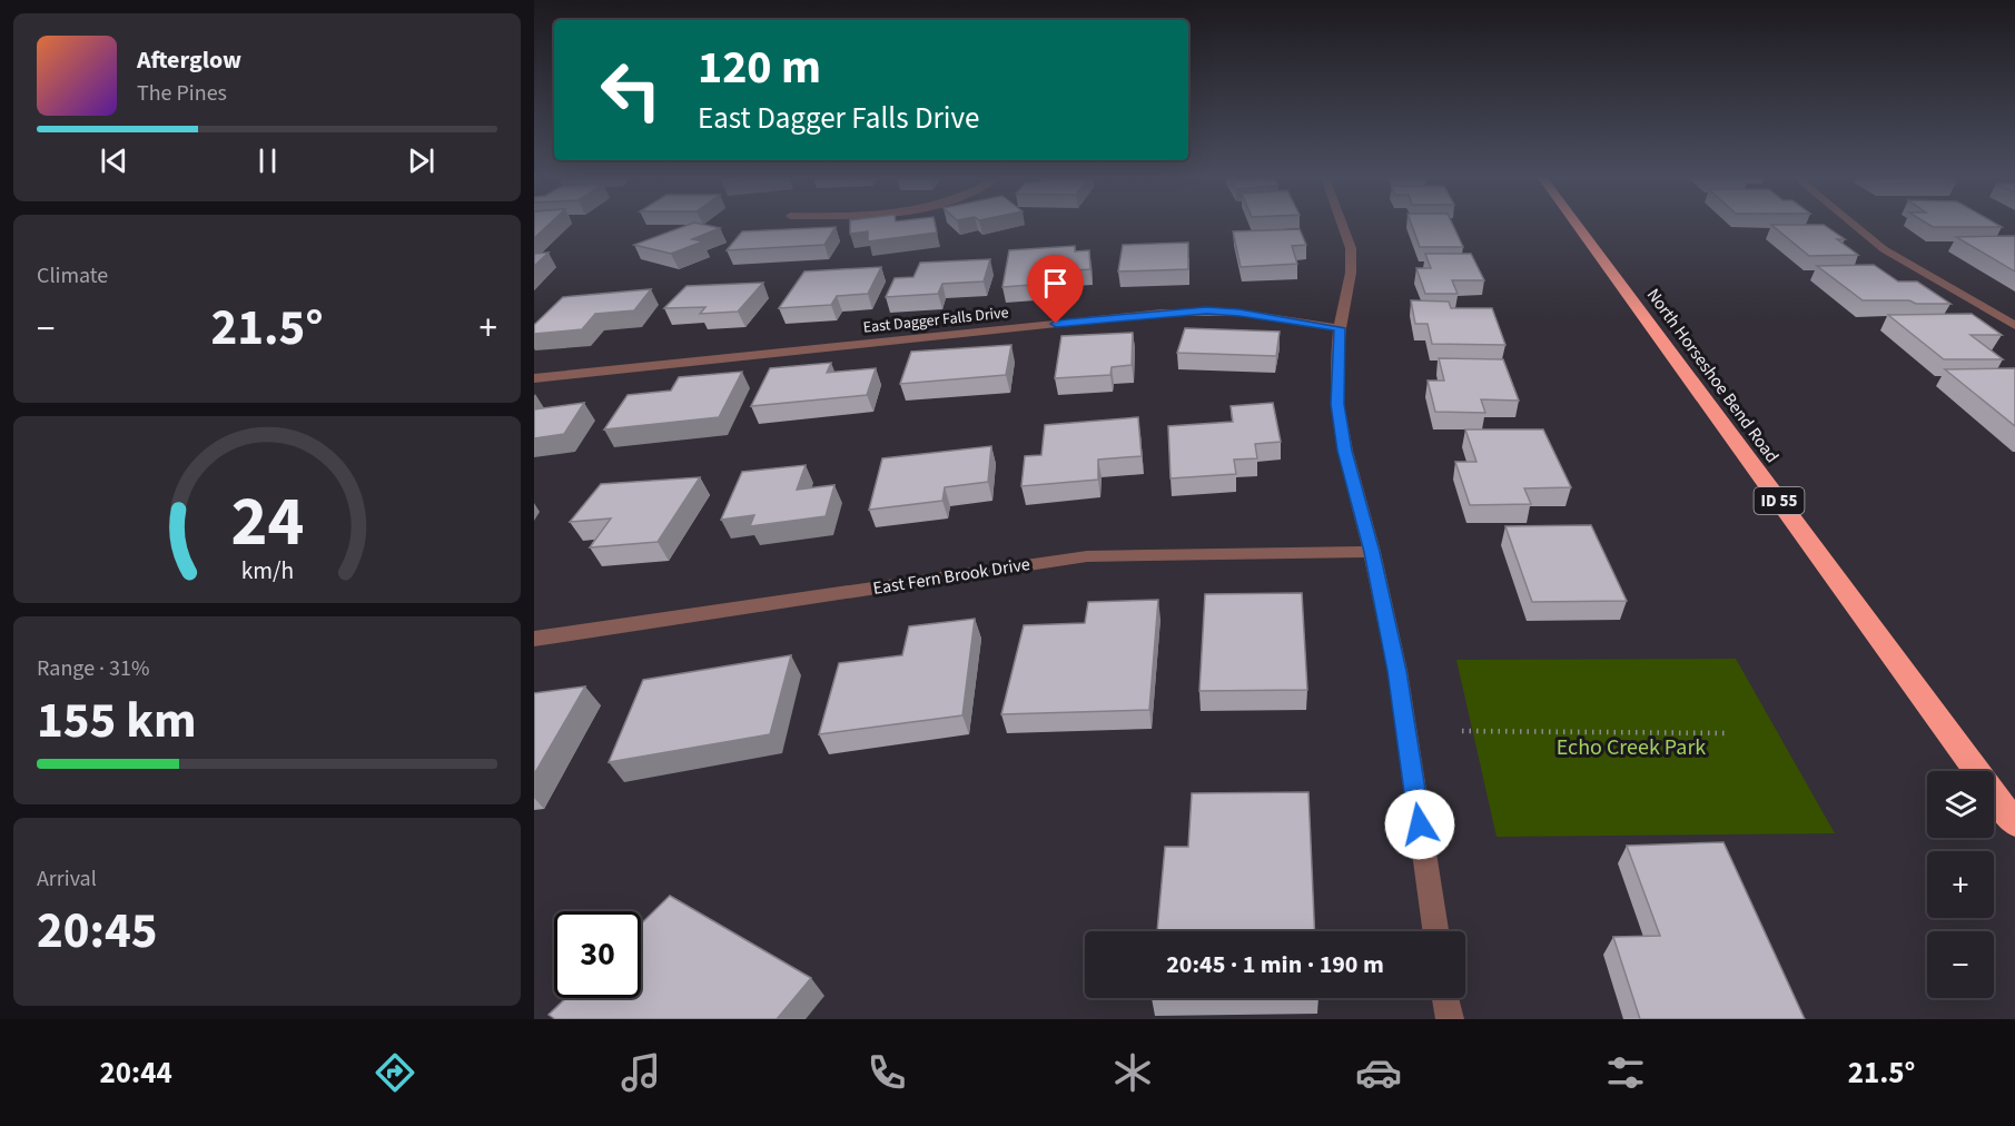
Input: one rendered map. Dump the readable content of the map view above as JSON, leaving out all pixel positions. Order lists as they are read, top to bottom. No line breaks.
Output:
{"streets":{"highway":["North Horseshoe Bend Road","ID 55"],"street":["East Dagger Falls Drive","East Fern Brook Drive"]},"parks":["Echo Creek Park"],"page":{"turn":["120 m","East Dagger Falls Drive"],"song":["Afterglow","The Pines"],"tile":["Climate",["Range · 31%","155 km"],["Arrival","20:45"]],"heat":["−","21.5°","+"],"map_buttons":["+","−"],"limit":"30","trip":"20:45 · 1 min · 190 m","tabs":["20:44","21.5°"],"gauge":["24","km/h"]}}
